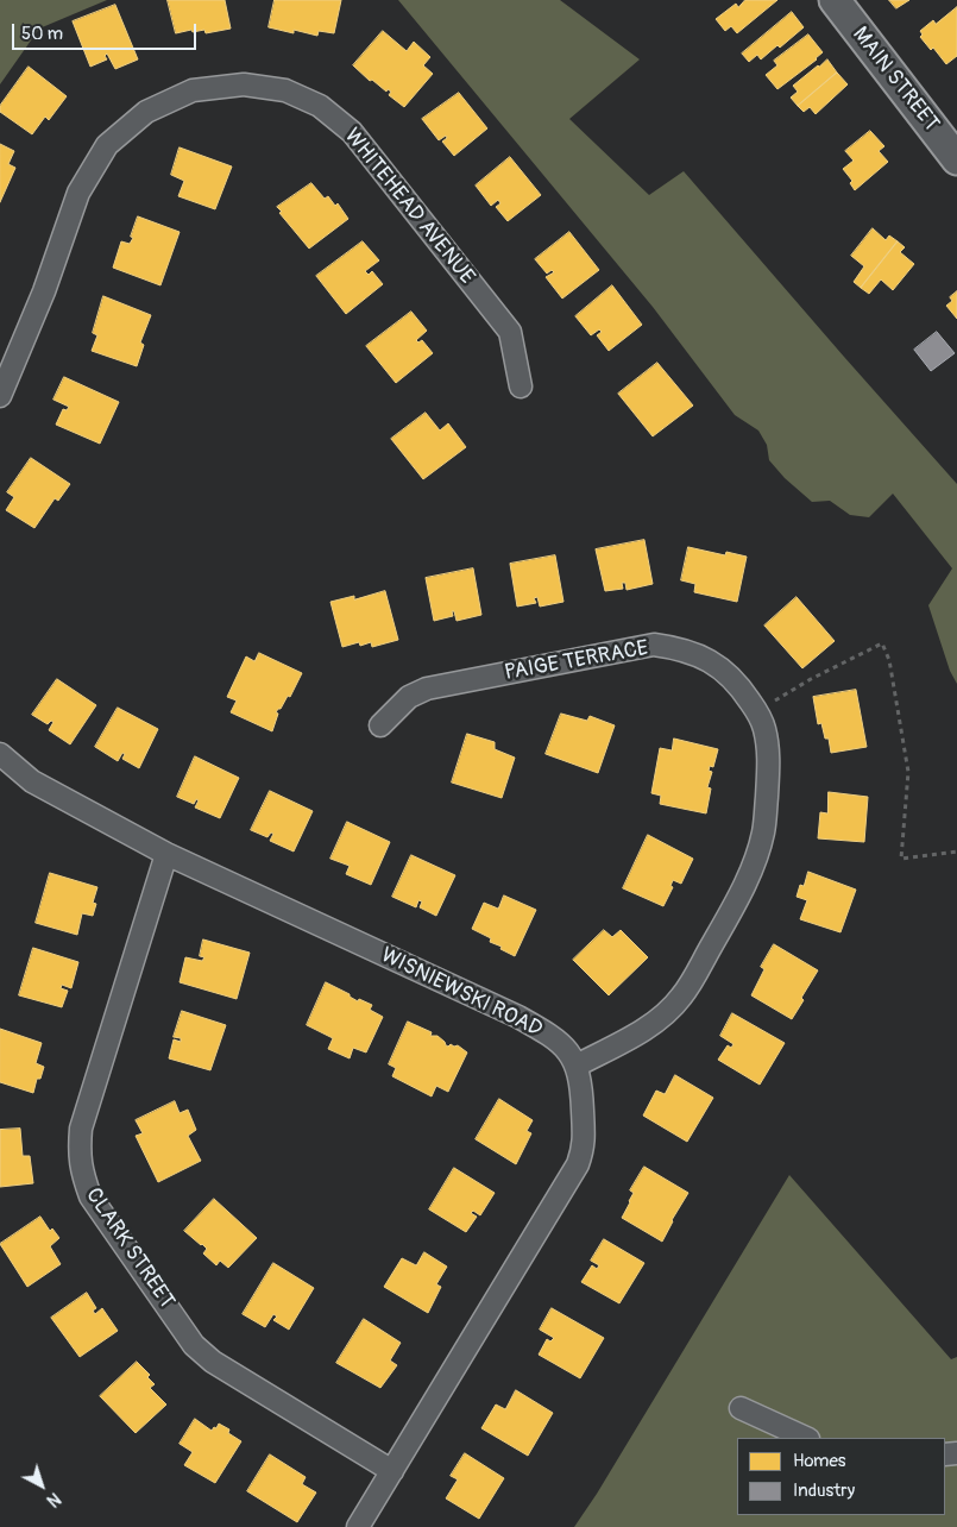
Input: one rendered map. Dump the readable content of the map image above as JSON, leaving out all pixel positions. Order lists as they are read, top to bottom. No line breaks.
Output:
{"streets":{"main road":["MAIN STREET"],"street":["WHITEHEAD AVENUE","PAIGE TERRACE","WISNIEWSKI ROAD","CLARK STREET"]},"crossings":[["PAIGE TERRACE","WISNIEWSKI ROAD"],["WISNIEWSKI ROAD","CLARK STREET"]],"legend":["Homes","Industry"],"scale_bar":"50 m","north":"bottom right"}
